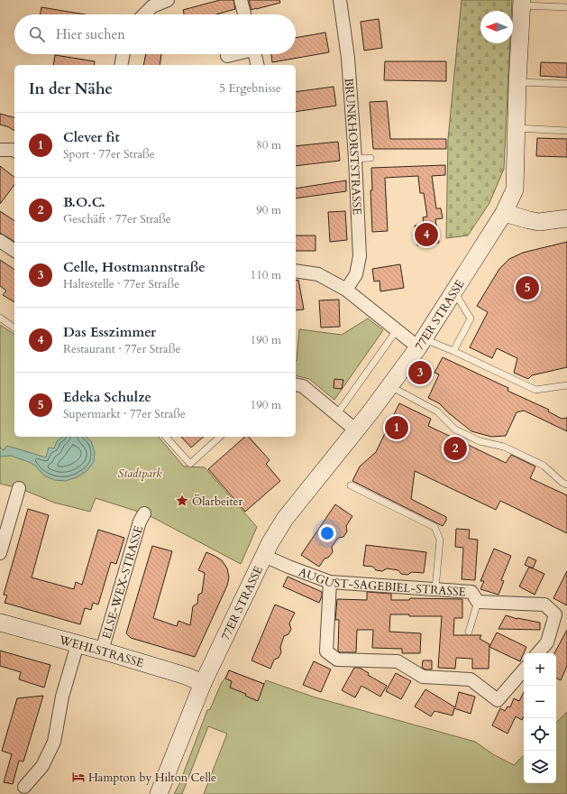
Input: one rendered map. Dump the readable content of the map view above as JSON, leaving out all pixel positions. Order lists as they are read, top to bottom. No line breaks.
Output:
{"streets":{"street":["BRUNKHORSTSTRASSE","77ER STRASSE","AUGUST-SAGEBIEL-STRASSE","ELSE-WEX-STRASSE","WEHLSTRASSE"]},"crossings":[["77ER STRASSE","AUGUST-SAGEBIEL-STRASSE"],["77ER STRASSE","WEHLSTRASSE"],["ELSE-WEX-STRASSE","WEHLSTRASSE"]],"parks":["Stadtpark"],"places":{"place":["Ölarbeiter"],"hotel":["Hampton by Hilton Celle"]},"north":"left","page":{"search":"Hier suchen","heading":["In der Nähe","5 Ergebnisse"],"list":[{"mark":"1","name":"Clever fit","note":"Sport · 77er Straße","value":"80 m"},{"mark":"2","name":"B.O.C.","note":"Geschäft · 77er Straße","value":"90 m"},{"mark":"3","name":"Celle, Hostmannstraße","note":"Haltestelle · 77er Straße","value":"110 m"},{"mark":"4","name":"Das Esszimmer","note":"Restaurant · 77er Straße","value":"190 m"},{"mark":"5","name":"Edeka Schulze","note":"Supermarkt · 77er Straße","value":"190 m"}],"pins":["4","5","3","1","2"],"map_buttons":["+","−"]}}
